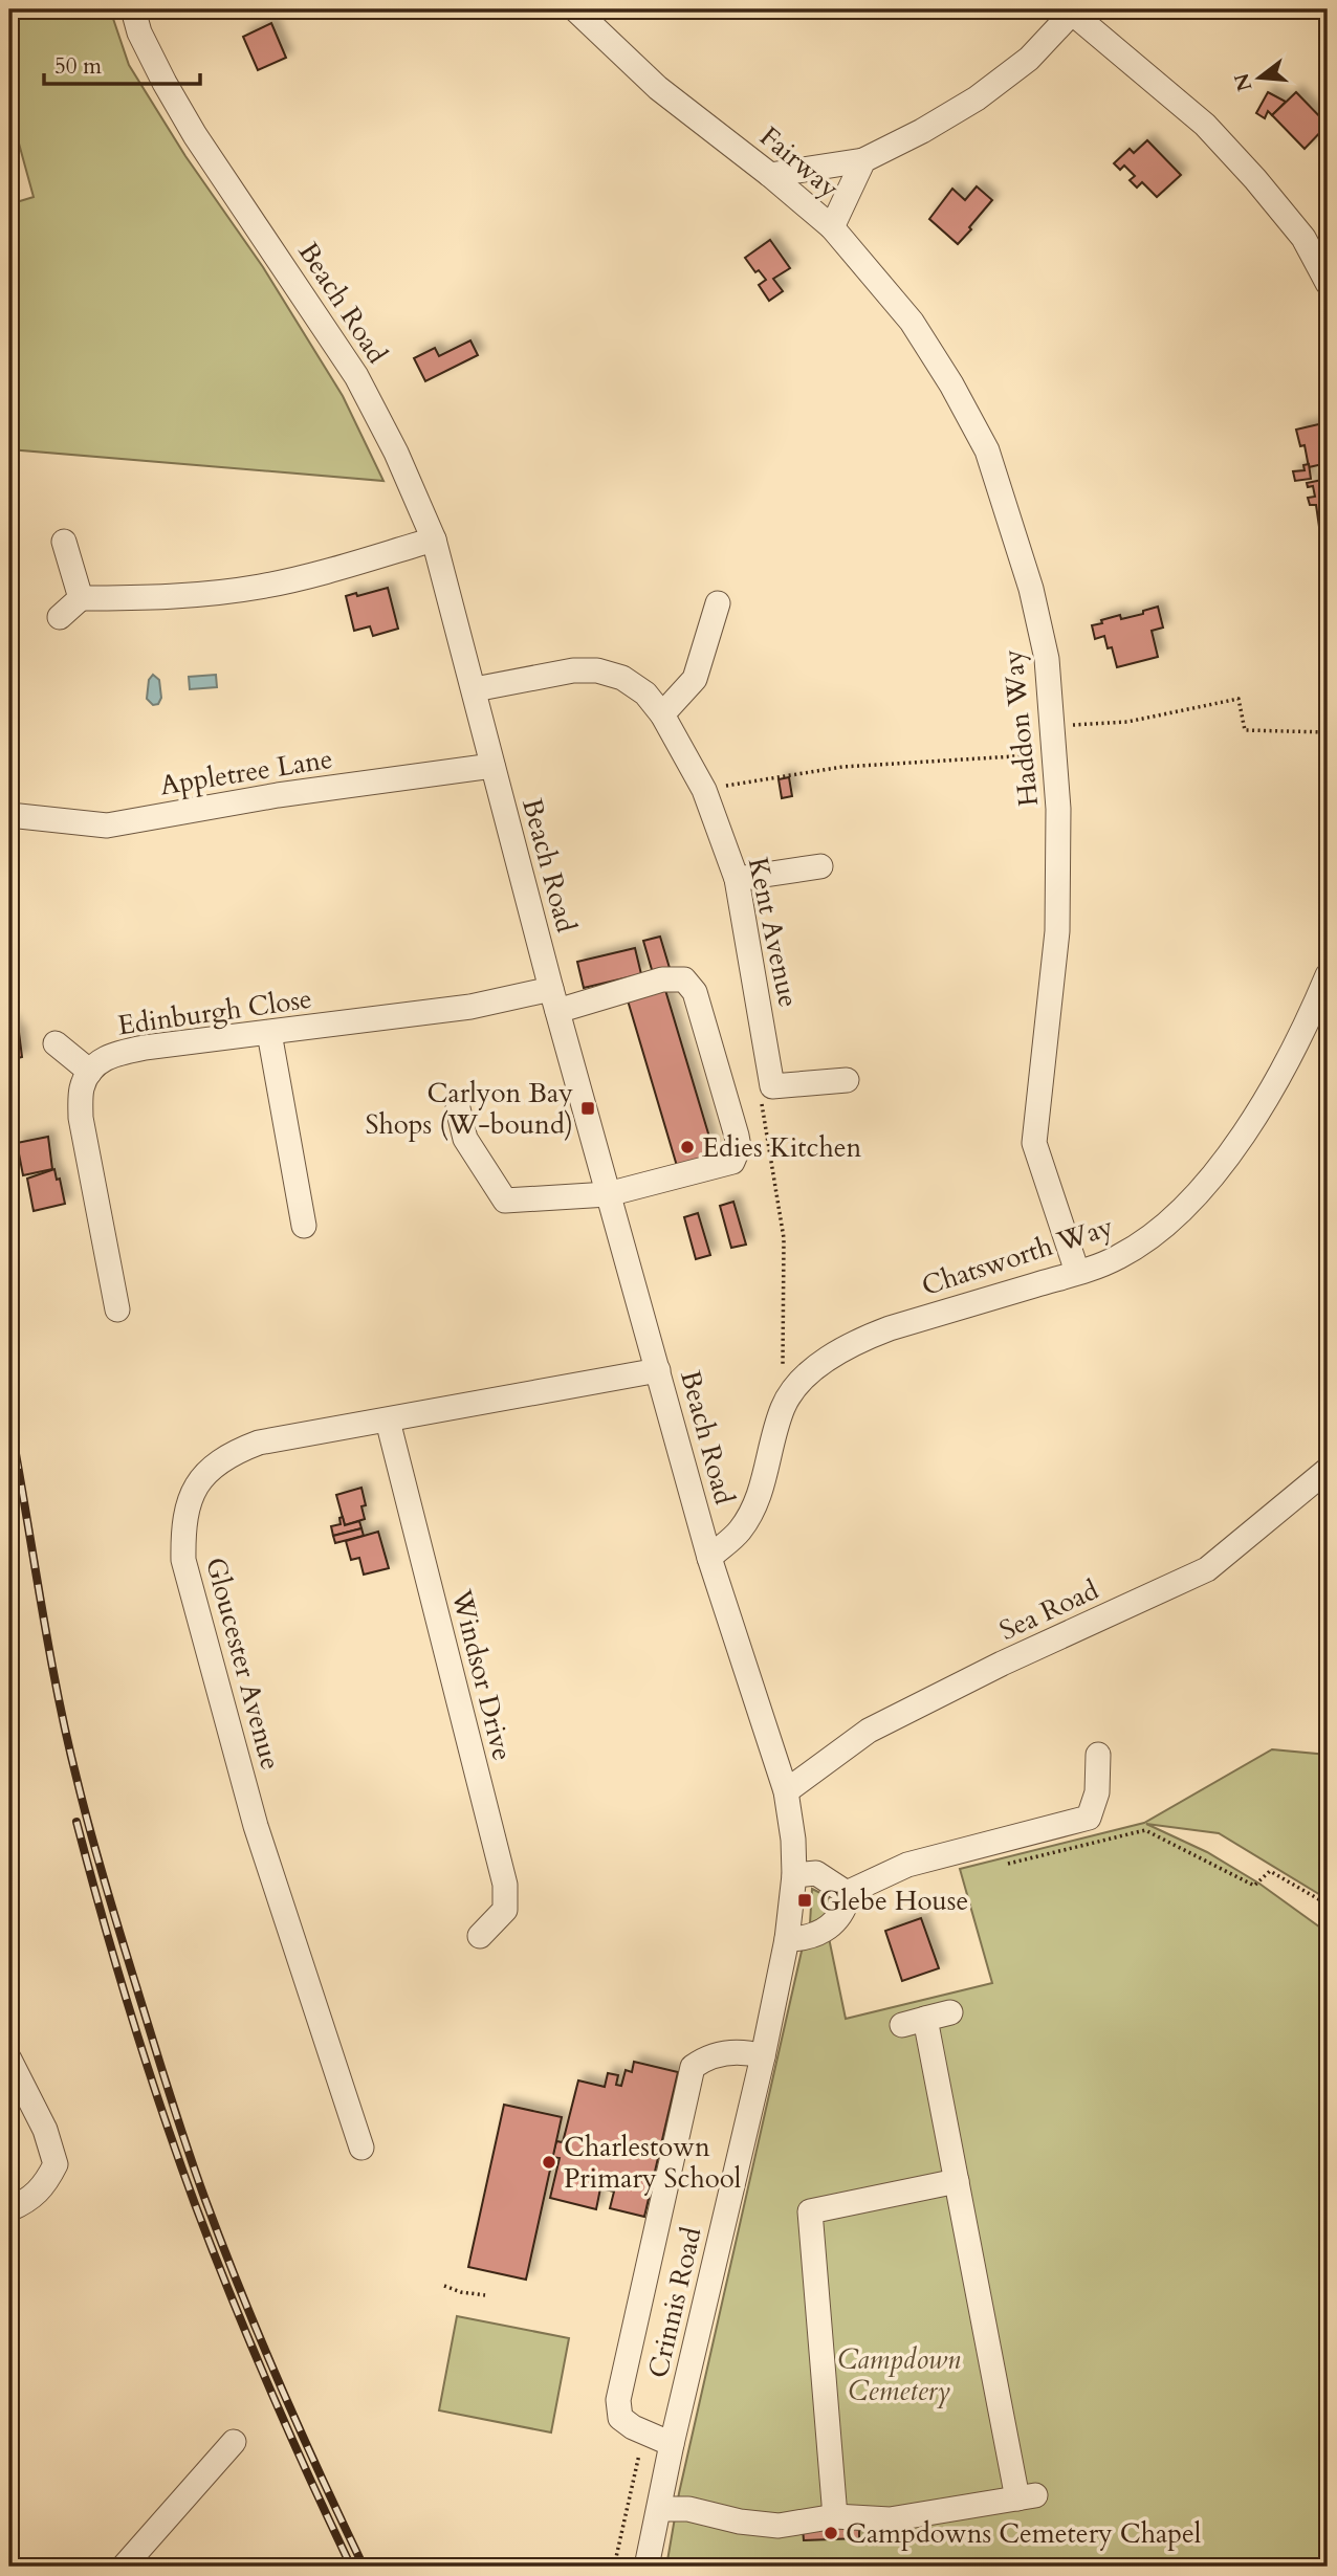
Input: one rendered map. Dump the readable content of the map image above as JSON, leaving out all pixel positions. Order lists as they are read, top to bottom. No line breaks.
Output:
{"streets":{"street":["Fairway","Beach Road","Haddon Way","Appletree Lane","Kent Avenue","Edinburgh Close","Chatsworth Way","Sea Road","Gloucester Avenue","Windsor Drive","Crinnis Road"]},"crossings":[["Fairway","Haddon Way"],["Beach Road","Appletree Lane"],["Beach Road","Kent Avenue"],["Beach Road","Edinburgh Close"],["Beach Road","Chatsworth Way"],["Beach Road","Sea Road"],["Beach Road","Gloucester Avenue"],["Beach Road","Crinnis Road"],["Haddon Way","Chatsworth Way"],["Sea Road","Crinnis Road"],["Gloucester Avenue","Windsor Drive"]],"parks":["Campdown Cemetery"],"places":{"transit":["Carlyon Bay Shops (W-bound)","Glebe House"],"other":["Edies Kitchen","Charlestown Primary School","Campdowns Cemetery Chapel"]},"scale_bar":"50 m","north":"left"}
